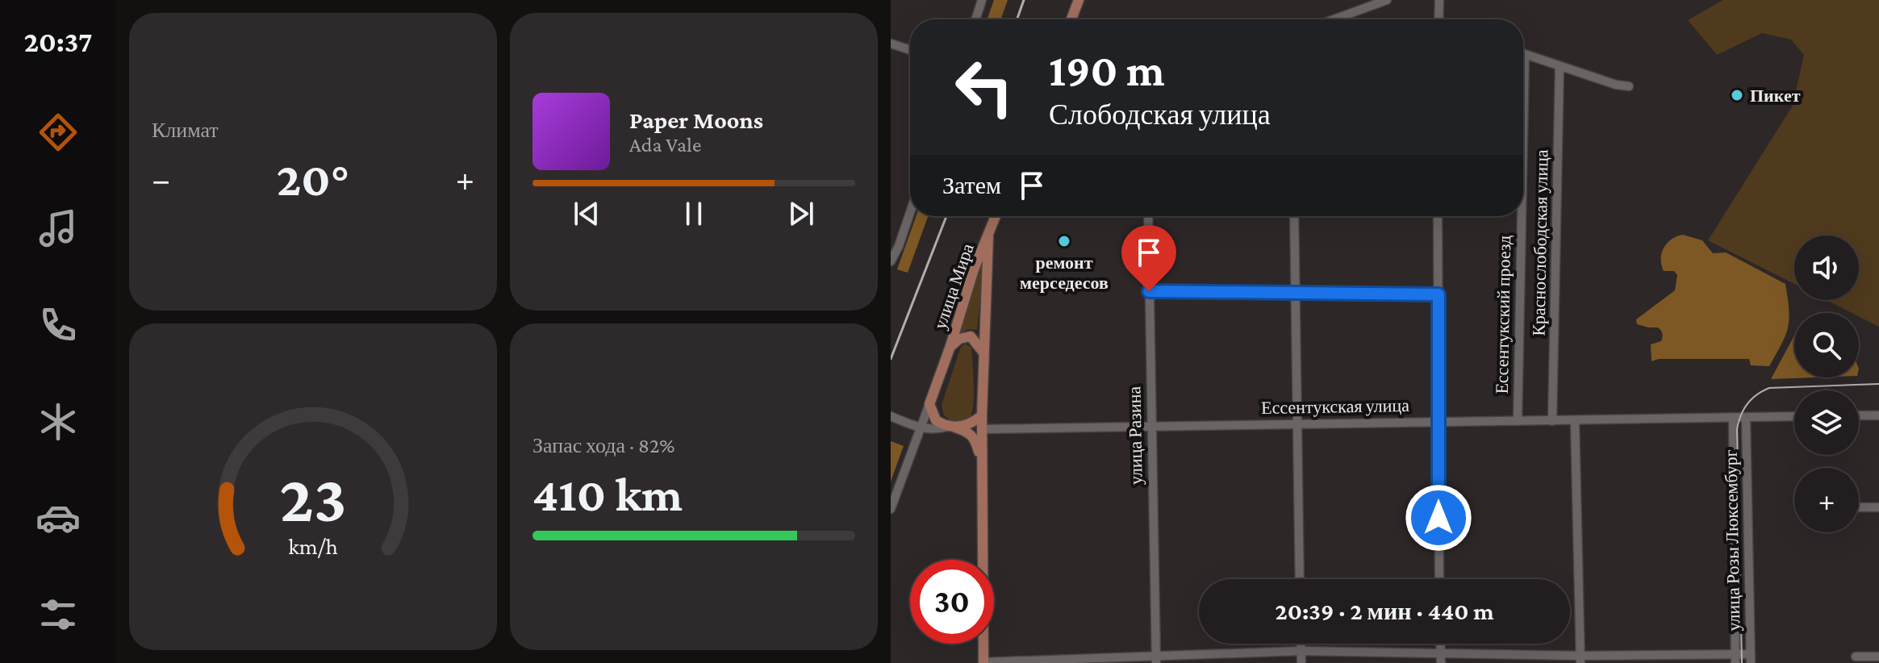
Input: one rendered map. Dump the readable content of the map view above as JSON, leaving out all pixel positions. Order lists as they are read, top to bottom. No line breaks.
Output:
{"streets":{"main road":["улица Мира"],"street":["Краснослободская улица","Ессентукский проезд","Ессентукская улица","улица Разина","улица Розы Люксембург"]},"crossings":[["Краснослободская улица","Ессентукская улица"],["улица Мира","Ессентукская улица"],["Ессентукский проезд","Ессентукская улица"],["Ессентукская улица","улица Разина"],["Ессентукская улица","улица Розы Люксембург"]],"places":["Пикет","ремонт мерседесов"],"page":{"tabs":"20:37","tile":["Климат",["Запас хода · 82%","410 km"]],"turn":["190 m","Слободская улица"],"song":["Paper Moons","Ada Vale"],"heat":["−","20°","+"],"then":"Затем","map_buttons":"+","limit":"30","trip":"20:39 · 2 мин · 440 m","gauge":["23","km/h"]}}
